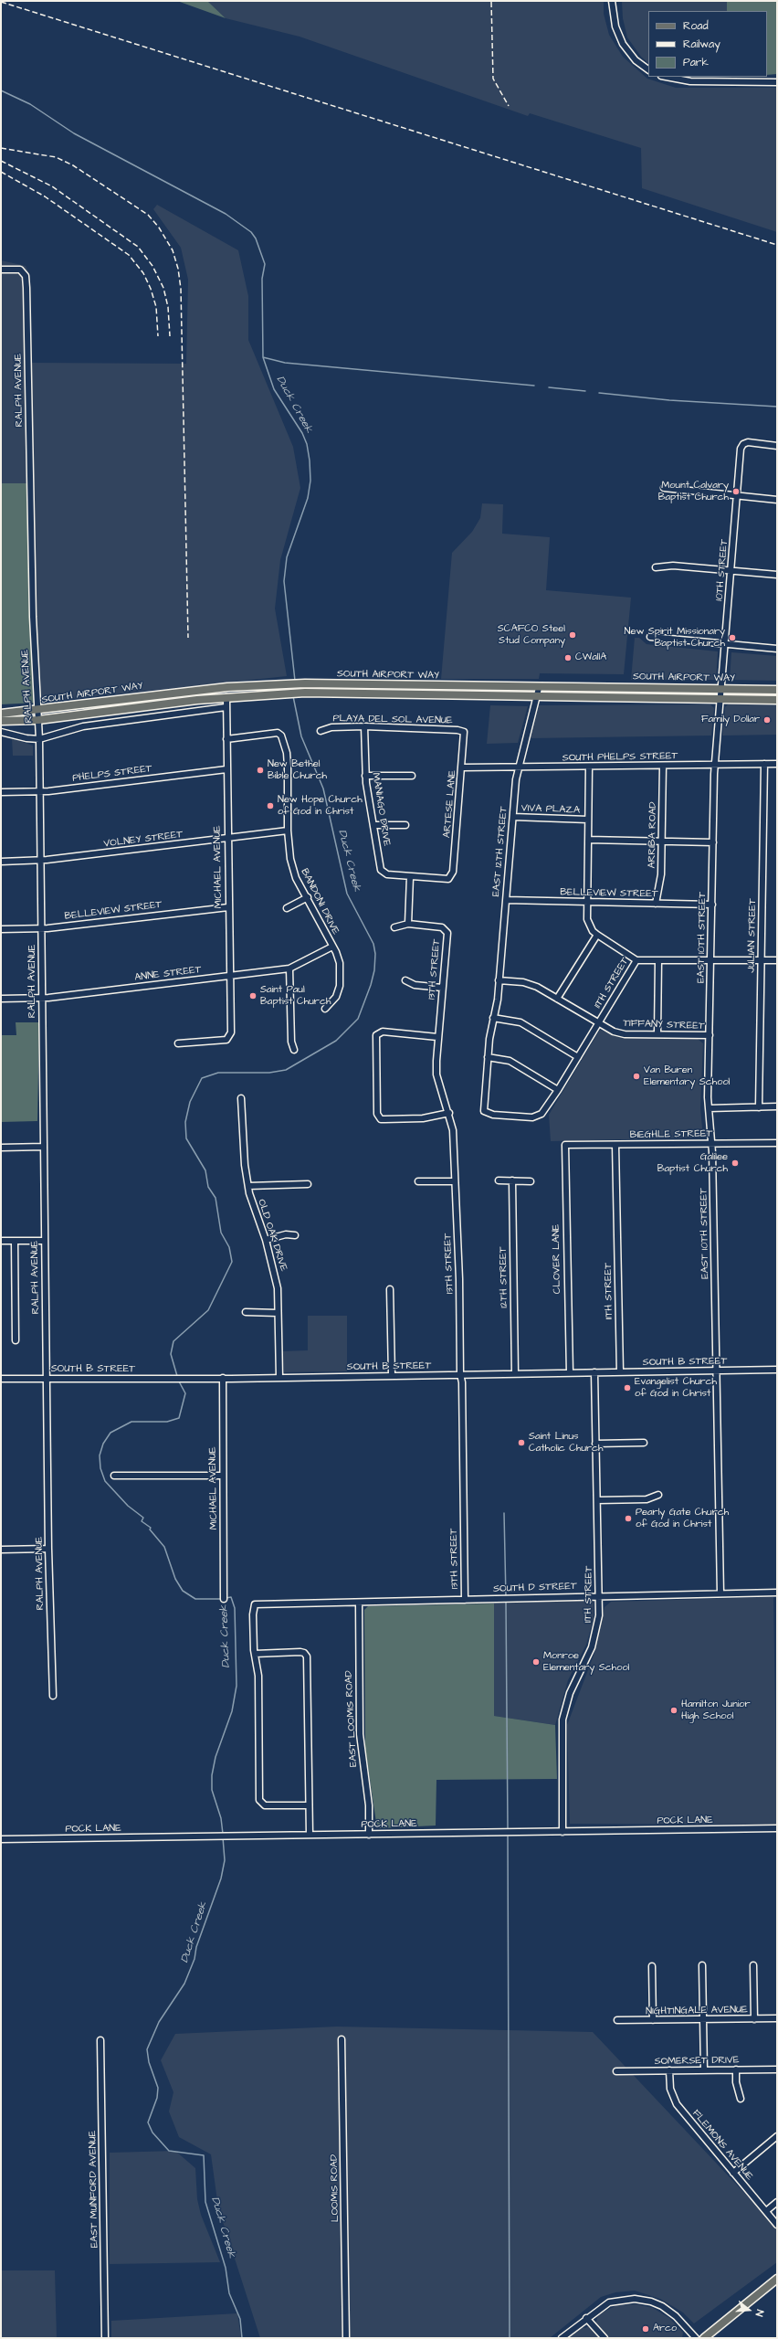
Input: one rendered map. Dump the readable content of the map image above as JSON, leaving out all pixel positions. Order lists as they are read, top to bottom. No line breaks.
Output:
{"streets":{"main road":["SOUTH AIRPORT WAY"],"street":["RALPH AVENUE","10TH STREET","PLAYA DEL SOL AVENUE","SOUTH PHELPS STREET","PHELPS STREET","ARTESE LANE","MANIAGO DRIVE","VIVA PLAZA","ARRIBA ROAD","VOLNEY STREET","EAST 12TH STREET","MICHAEL AVENUE","BELLEVIEW STREET","BANDONI DRIVE","JULIAN STREET","EAST 10TH STREET","13TH STREET","ANNE STREET","11TH STREET","TIFFANY STREET","BIEGHLE STREET","OLD OAK DRIVE","CLOVER LANE","12TH STREET","SOUTH B STREET","SOUTH D STREET","EAST LOOMIS ROAD","POCK LANE","NIGHTINGALE AVENUE","SOMERSET DRIVE","FLEMONS AVENUE","LOOMIS ROAD","EAST MUNFORD AVENUE"]},"crossings":[["RALPH AVENUE","SOUTH AIRPORT WAY"],["RALPH AVENUE","PHELPS STREET"],["RALPH AVENUE","VOLNEY STREET"],["RALPH AVENUE","BELLEVIEW STREET"],["RALPH AVENUE","ANNE STREET"],["RALPH AVENUE","SOUTH B STREET"],["10TH STREET","SOUTH AIRPORT WAY"],["10TH STREET","EAST 10TH STREET"],["SOUTH AIRPORT WAY","EAST 12TH STREET"],["SOUTH AIRPORT WAY","MICHAEL AVENUE"],["SOUTH AIRPORT WAY","EAST 10TH STREET"],["PLAYA DEL SOL AVENUE","ARTESE LANE"],["PLAYA DEL SOL AVENUE","MANIAGO DRIVE"],["SOUTH PHELPS STREET","ARTESE LANE"],["SOUTH PHELPS STREET","ARRIBA ROAD"],["SOUTH PHELPS STREET","EAST 12TH STREET"],["SOUTH PHELPS STREET","JULIAN STREET"],["SOUTH PHELPS STREET","EAST 10TH STREET"],["SOUTH PHELPS STREET","11TH STREET"],["PHELPS STREET","MICHAEL AVENUE"],["ARTESE LANE","MANIAGO DRIVE"],["VIVA PLAZA","EAST 12TH STREET"],["VIVA PLAZA","11TH STREET"],["ARRIBA ROAD","BELLEVIEW STREET"],["VOLNEY STREET","MICHAEL AVENUE"],["VOLNEY STREET","BANDONI DRIVE"],["EAST 12TH STREET","BELLEVIEW STREET"],["EAST 12TH STREET","TIFFANY STREET"],["MICHAEL AVENUE","BELLEVIEW STREET"],["MICHAEL AVENUE","BANDONI DRIVE"],["MICHAEL AVENUE","ANNE STREET"],["MICHAEL AVENUE","SOUTH B STREET"],["BELLEVIEW STREET","EAST 10TH STREET"],["BELLEVIEW STREET","11TH STREET"],["BANDONI DRIVE","ANNE STREET"],["EAST 10TH STREET","TIFFANY STREET"],["EAST 10TH STREET","BIEGHLE STREET"],["EAST 10TH STREET","SOUTH B STREET"],["EAST 10TH STREET","SOUTH D STREET"],["13TH STREET","SOUTH B STREET"],["13TH STREET","SOUTH D STREET"],["11TH STREET","TIFFANY STREET"],["11TH STREET","BIEGHLE STREET"],["11TH STREET","SOUTH B STREET"],["11TH STREET","SOUTH D STREET"],["11TH STREET","POCK LANE"],["BIEGHLE STREET","CLOVER LANE"],["OLD OAK DRIVE","SOUTH B STREET"],["CLOVER LANE","SOUTH B STREET"],["12TH STREET","SOUTH B STREET"],["SOUTH D STREET","EAST LOOMIS ROAD"],["EAST LOOMIS ROAD","POCK LANE"],["SOMERSET DRIVE","FLEMONS AVENUE"]],"water":["Duck Creek"],"places":["Mount Calvary Baptist Church","SCAFCO Steel Stud Company","New Spirit Missionary Baptist Church","CWallA","Family Dollar","New Bethel Bible Church","New Hope Church of God in Christ","Saint Paul Baptist Church","Van Buren Elementary School","Galilee Baptist Church","Evangelist Church of God in Christ","Saint Linus Catholic Church","Pearly Gate Church of God in Christ","Monroe Elementary School","Hamilton Junior High School","Arco"],"legend":["Road","Railway","Park"],"north":"right"}
